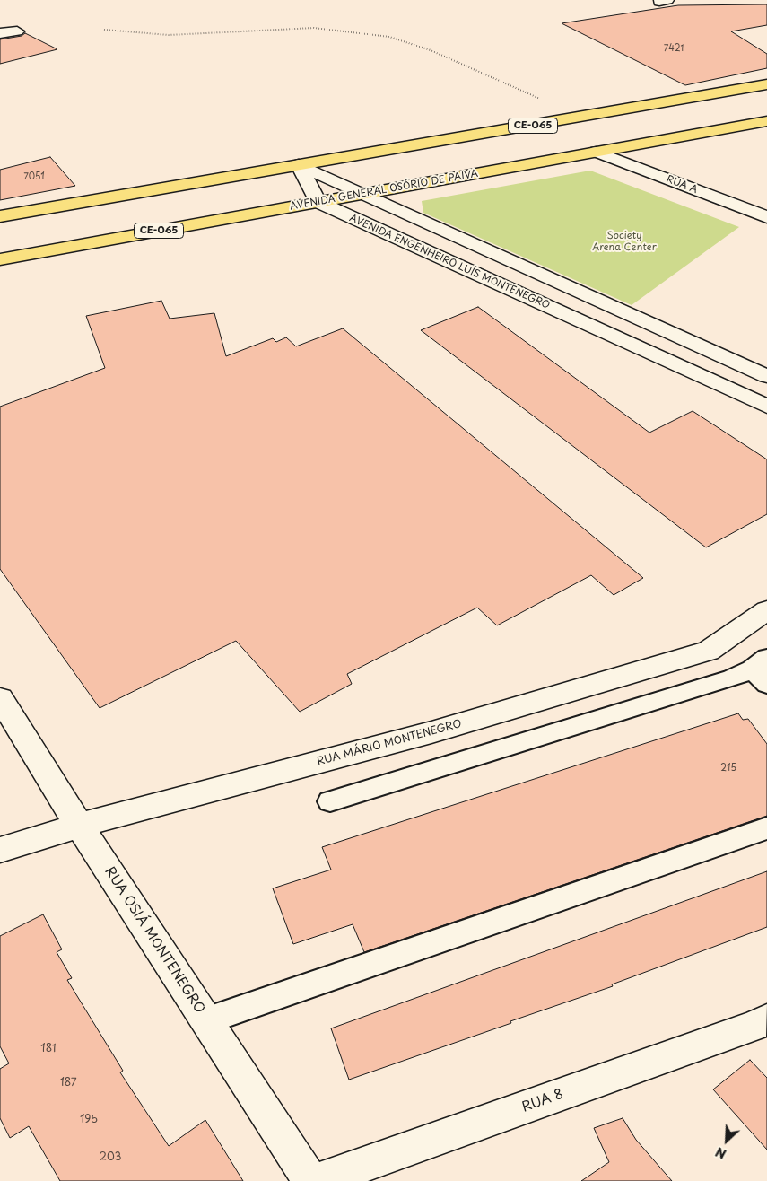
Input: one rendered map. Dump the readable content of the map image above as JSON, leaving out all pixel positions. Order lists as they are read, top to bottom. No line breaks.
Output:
{"streets":{"main road":["CE-065","AVENIDA GENERAL OSÓRIO DE PAIVA"],"street":["RUA A","AVENIDA ENGENHEIRO LUÍS MONTENEGRO","RUA MÁRIO MONTENEGRO","RUA OSIÁ MONTENEGRO","RUA 8"]},"crossings":[["RUA A","AVENIDA GENERAL OSÓRIO DE PAIVA"],["AVENIDA GENERAL OSÓRIO DE PAIVA","AVENIDA ENGENHEIRO LUÍS MONTENEGRO"],["RUA MÁRIO MONTENEGRO","RUA OSIÁ MONTENEGRO"]],"parks":["Society Arena Center"],"house_numbers":["7421","7051","215","181","187","195","203"],"north":"bottom left"}
